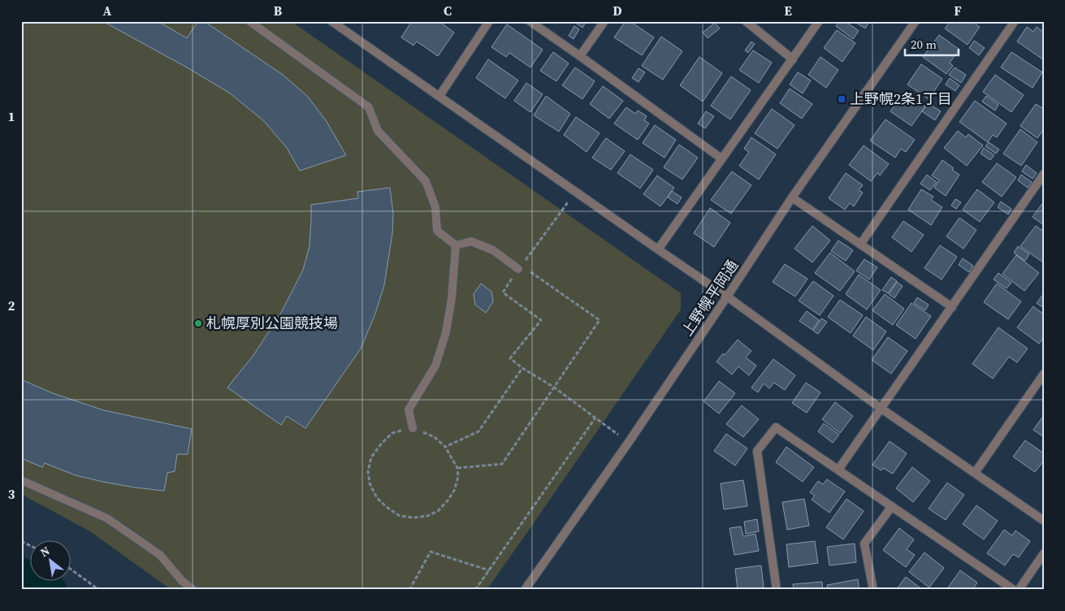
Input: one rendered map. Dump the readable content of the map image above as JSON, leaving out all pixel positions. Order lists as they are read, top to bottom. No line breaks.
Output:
{"streets":{"street":["上野幌平岡通"]},"places":{"transit":["上野幌2条1丁目"],"other":["札幌厚別公園競技場"]},"scale_bar":"20 m","north":"top left","grid":{"columns":["A","B","C","D","E","F"],"rows":["1","2","3"]}}
